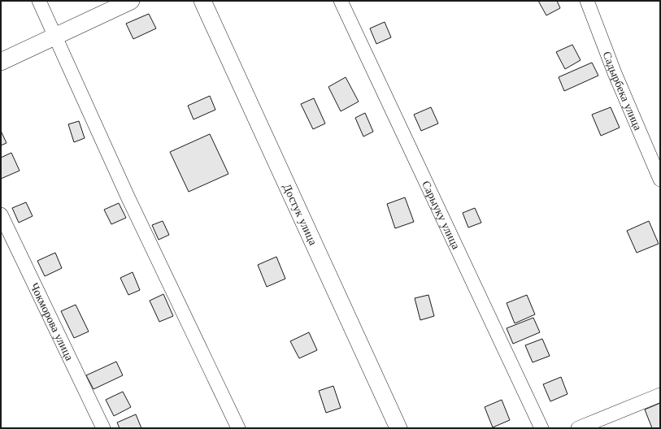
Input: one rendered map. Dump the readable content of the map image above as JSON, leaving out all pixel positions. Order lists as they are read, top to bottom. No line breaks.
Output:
{"streets":{"main road":["Достук улица"],"street":["Садырбека улица","Сарыуку улица","Чокморова улица"]}}
